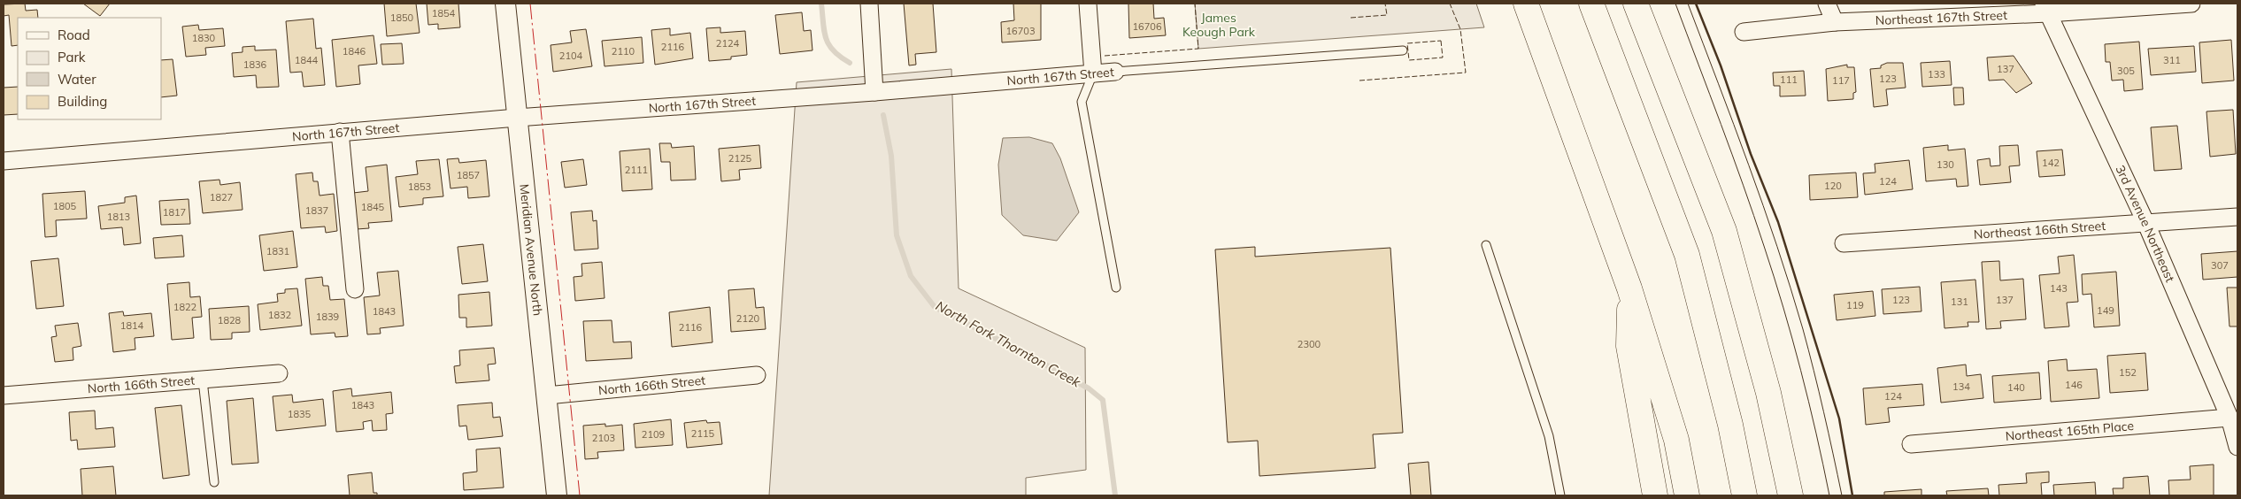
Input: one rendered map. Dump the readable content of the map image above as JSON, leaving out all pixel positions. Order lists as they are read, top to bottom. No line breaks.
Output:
{"streets":{"street":["Northeast 167th Street","North 167th Street","3rd Avenue Northeast","Northeast 166th Street","Meridian Avenue North","North 166th Street","Northeast 165th Place"]},"crossings":[["Northeast 167th Street","3rd Avenue Northeast"],["North 167th Street","Meridian Avenue North"],["3rd Avenue Northeast","Northeast 166th Street"],["3rd Avenue Northeast","Northeast 165th Place"],["Meridian Avenue North","North 166th Street"]],"water":["North Fork Thornton Creek"],"parks":["James Keough Park"],"house_numbers":["1854","1850","16706","16703","1830","2124","2116","1846","2110","2104","1844","311","1836","137","305","133","123","111","117","2125","142","130","2111","1857","124","120","1853","1827","1805","1845","1837","1817","1813","1831","307","143","123","137","131","119","1822","149","1843","1832","1839","2120","1828","1814","2116","2300","152","146","134","140","124","1843","1835","2115","2109","2103"],"legend":["Road","Park","Water","Building"]}
